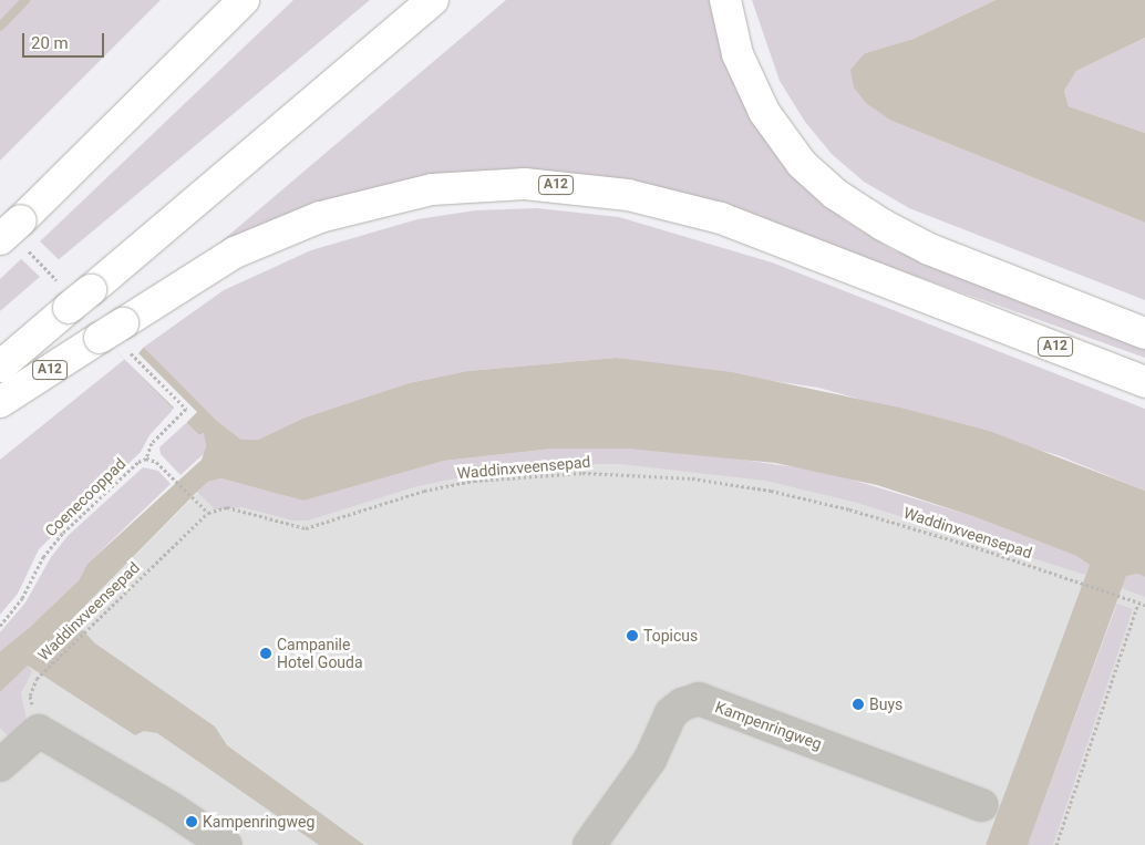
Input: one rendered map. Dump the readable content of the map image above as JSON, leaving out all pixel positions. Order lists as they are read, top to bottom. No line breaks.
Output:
{"streets":{"highway":["A12"],"street":["Kampenringweg"],"path":["Waddinxveensepad","Coenecooppad"]},"crossings":[["Waddinxveensepad","Coenecooppad"]],"places":["Topicus","Campanile Hotel Gouda","Buys","Kampenringweg"],"scale_bar":"20 m"}
